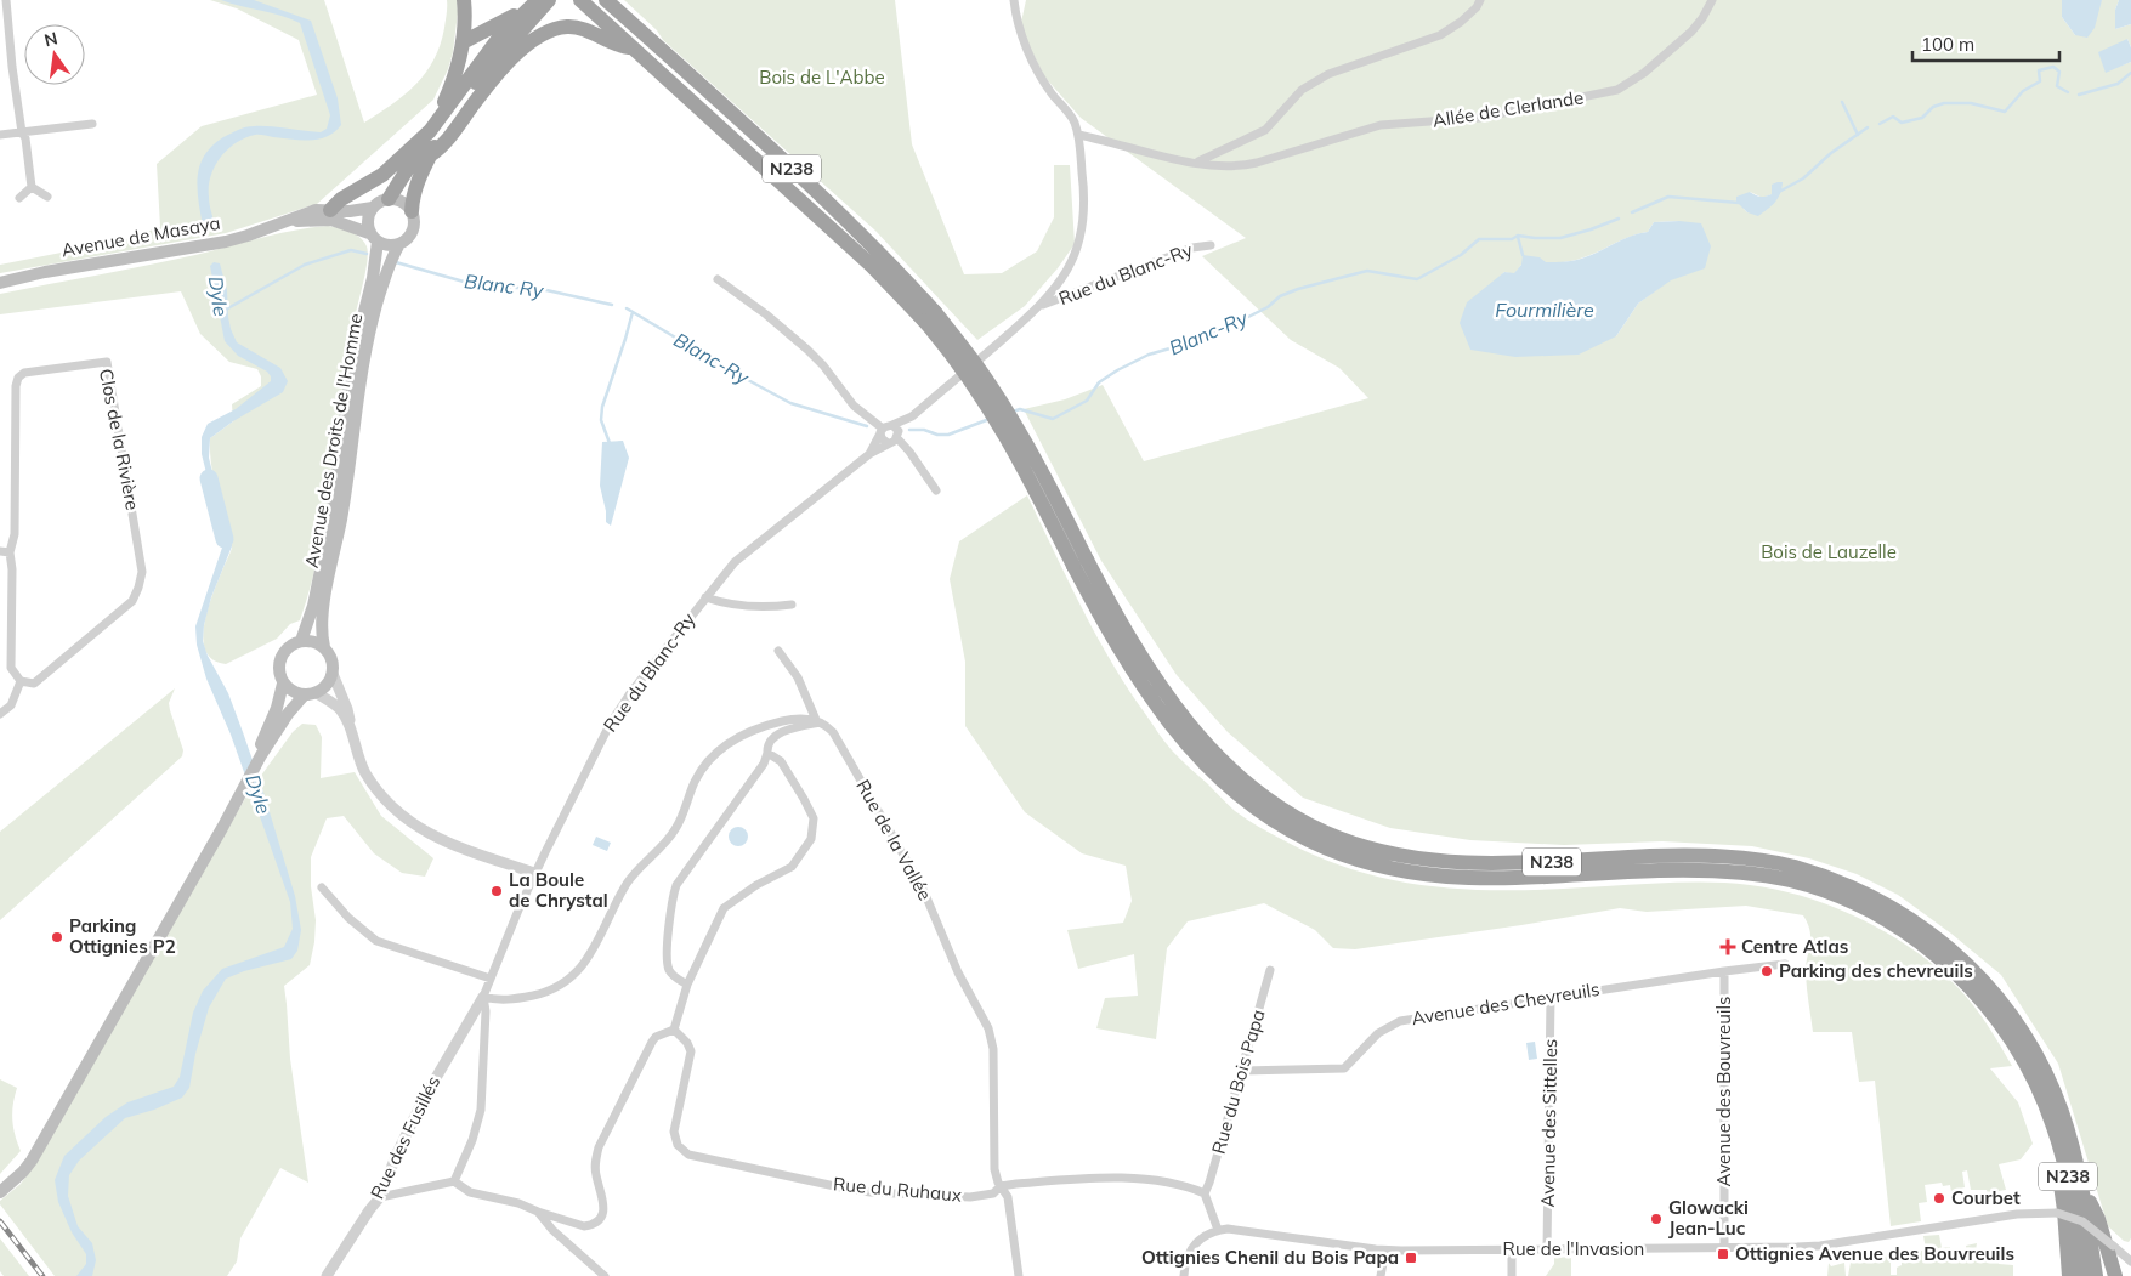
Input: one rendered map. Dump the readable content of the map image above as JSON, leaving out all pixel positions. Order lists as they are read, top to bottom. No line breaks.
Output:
{"streets":{"highway":["N238"],"main road":["Avenue de Masaya","Avenue des Droits de l'Homme"],"street":["Allée de Clerlande","Rue du Blanc-Ry","Clos de la Rivière","Rue de la Vallée","Avenue des Chevreuils","Rue du Bois Papa","Avenue des Bouvreuils","Avenue des Sittelles","Rue des Fusillés","Rue du Ruhaux","Rue de l'Invasion"]},"crossings":[["Allée de Clerlande","Rue du Blanc-Ry"],["Avenue de Masaya","Avenue des Droits de l'Homme"],["Rue du Blanc-Ry","Rue des Fusillés"],["Rue de la Vallée","Rue du Ruhaux"],["Avenue des Chevreuils","Rue du Bois Papa"],["Avenue des Chevreuils","Avenue des Bouvreuils"],["Avenue des Chevreuils","Avenue des Sittelles"],["Avenue des Bouvreuils","Rue de l'Invasion"],["Avenue des Sittelles","Rue de l'Invasion"]],"water":["Blanc Ry","Dyle","Fourmilière","Blanc-Ry"],"parks":["Bois de L'Abbe","Bois de Lauzelle"],"places":{"other":["La Boule de Chrystal","Parking Ottignies P2","Parking des chevreuils","Courbet","Glowacki Jean-Luc"],"health":["Centre Atlas"],"transit":["Ottignies Avenue des Bouvreuils","Ottignies Chenil du Bois Papa"]},"scale_bar":"100 m","north":"top"}
